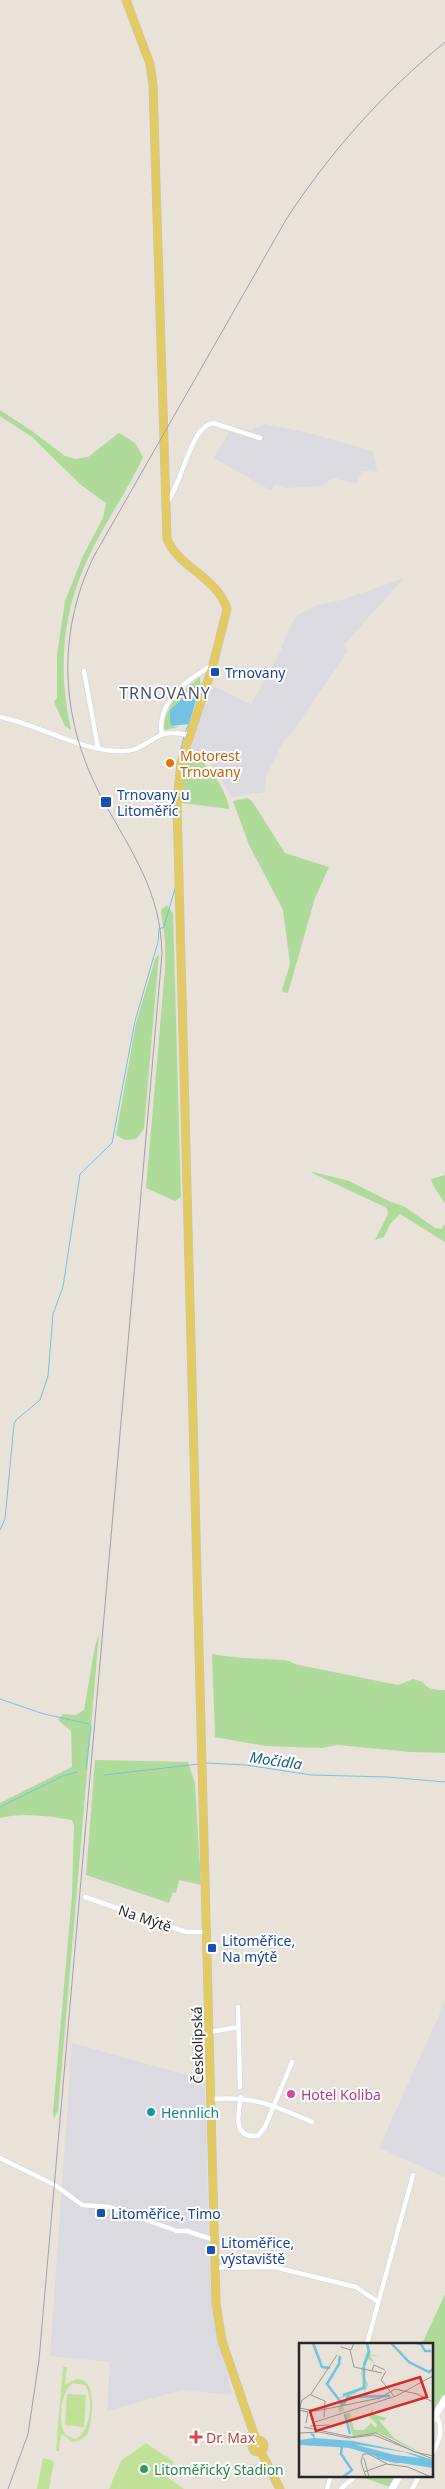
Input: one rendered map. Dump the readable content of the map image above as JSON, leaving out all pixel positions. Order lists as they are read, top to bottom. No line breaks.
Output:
{"streets":{"main road":["Českolipská"],"street":["Na Mýtě"]},"crossings":[["Na Mýtě","Českolipská"]],"districts":["TRNOVANY"],"water":["Močidla"],"places":{"transit":["Trnovany","Trnovany u Litoměřic","Litoměřice, Na mýtě","Litoměřice, Timo","Litoměřice, výstaviště"],"other":["Motorest Trnovany","Hotel Koliba","Hennlich","Litoměřický Stadion"],"health":["Dr. Max"]}}
